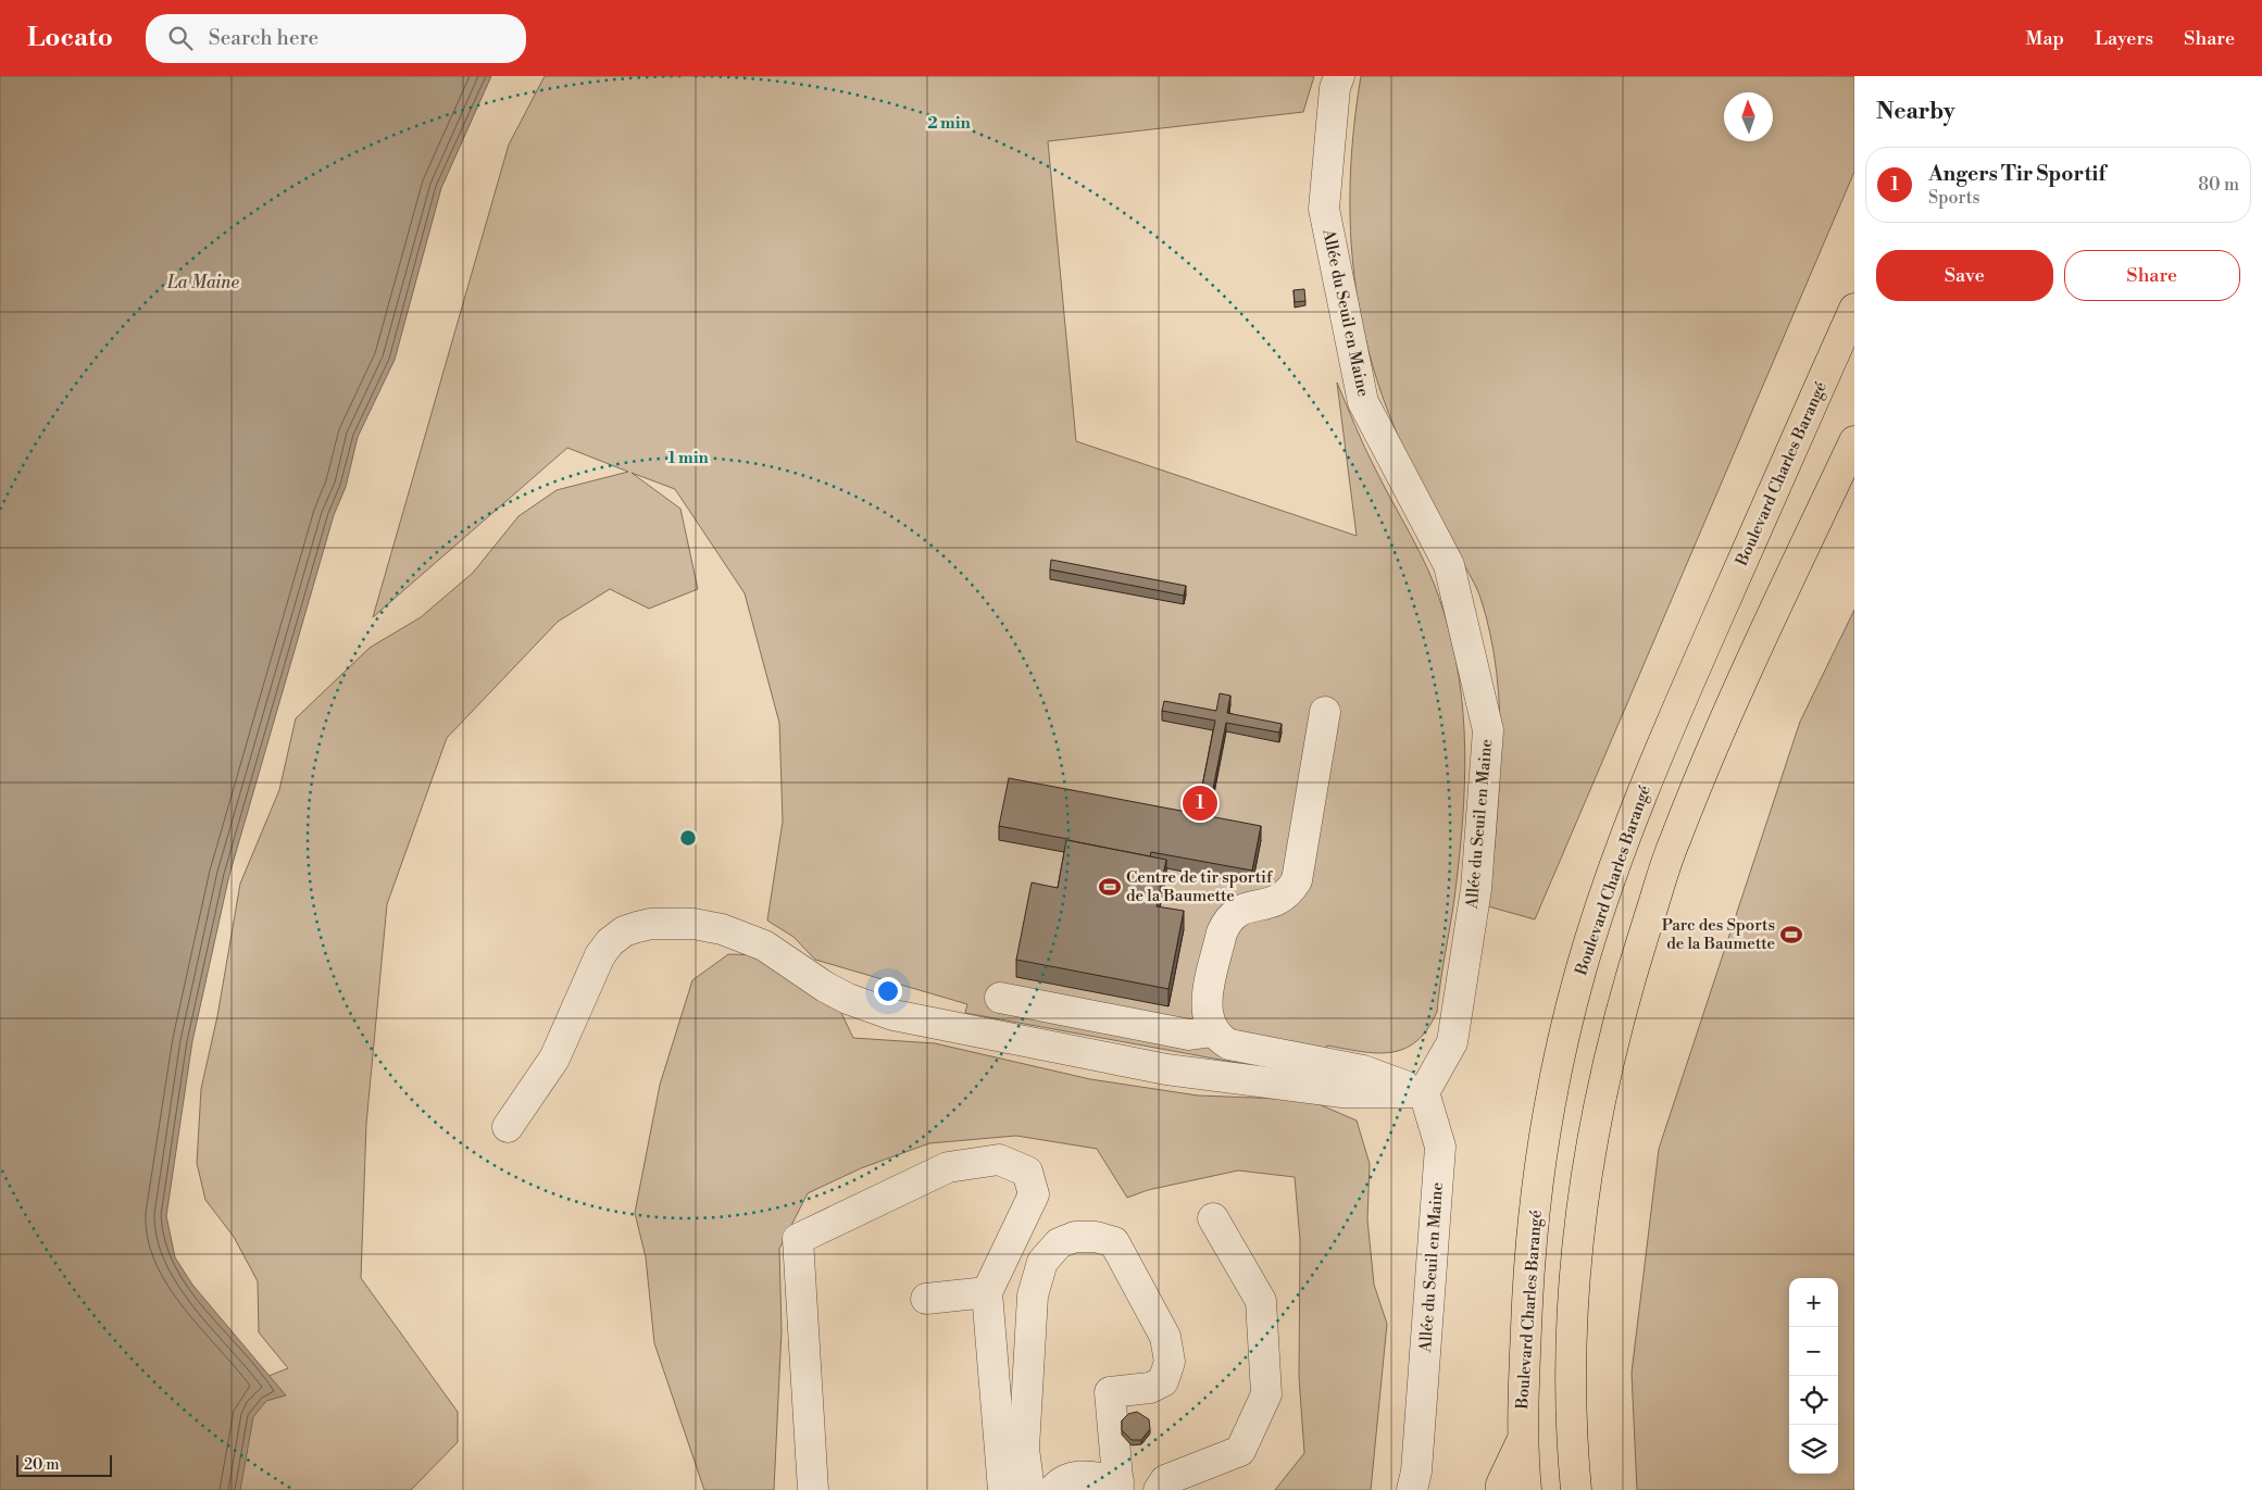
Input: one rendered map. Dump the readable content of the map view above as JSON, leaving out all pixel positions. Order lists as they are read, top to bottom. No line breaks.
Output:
{"streets":{"highway":["Boulevard Charles Barangé"],"lane":["Allée du Seuil en Maine"]},"water":["La Maine"],"places":{"sports":["Centre de tir sportif de la Baumette","Parc des Sports de la Baumette"]},"scale_bar":"20 m","north":"top","page":{"header":"Locato","search":"Search here","nav":["Map","Layers","Share"],"heading":"Nearby","list":[{"mark":"1","name":"Angers Tir Sportif","note":"Sports","value":"80 m"}],"buttons":["Save","Share"],"pins":"1","map_buttons":["+","−"],"scale":"20 m"},"rings":["2 min","1 min"]}
